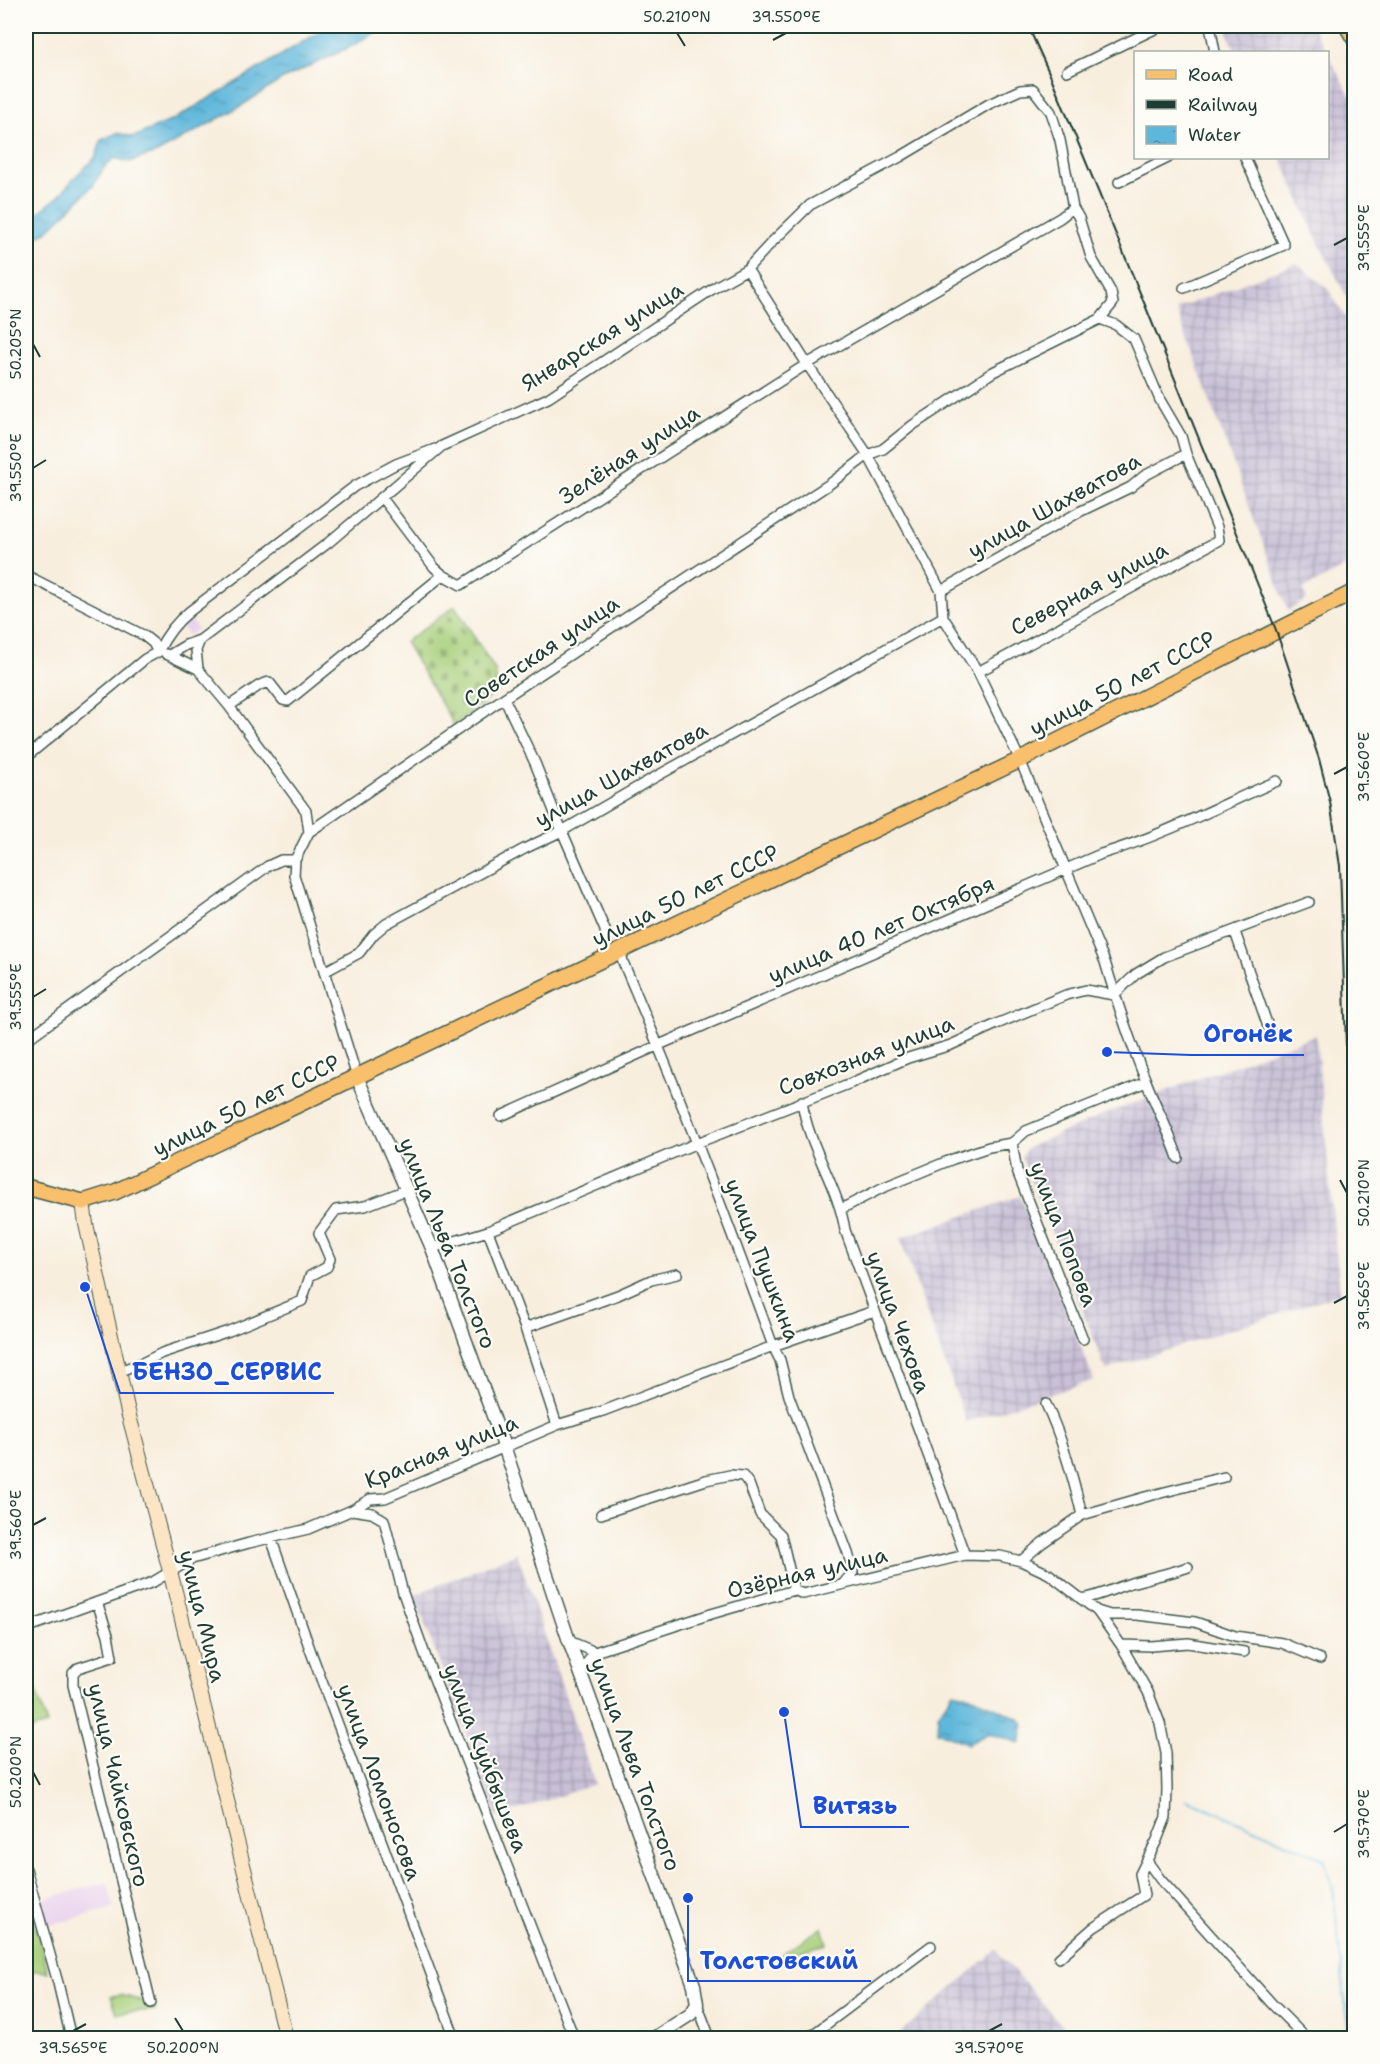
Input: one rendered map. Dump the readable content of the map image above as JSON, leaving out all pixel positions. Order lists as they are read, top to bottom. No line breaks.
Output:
{"streets":{"main road":["улица 50 лет СССР","улица Мира"],"street":["Январская улица","Зелёная улица","улица Шахватова","Северная улица","Советская улица","улица 40 лет Октября","Совхозная улица","улица Попова","улица Льва Толстого","улица Пушкина","улица Чехова","Красная улица","Озёрная улица","улица Куйбышева","улица Ломоносова","улица Чайковского"]},"crossings":[["Январская улица","Зелёная улица"],["улица Шахватова","Северная улица"],["улица Шахватова","улица Льва Толстого"],["улица Шахватова","улица Пушкина"],["Советская улица","улица Льва Толстого"],["Советская улица","улица Пушкина"],["улица 50 лет СССР","улица Льва Толстого"],["улица 50 лет СССР","улица Пушкина"],["улица 50 лет СССР","улица Мира"],["улица 40 лет Октября","улица Пушкина"],["Совхозная улица","улица Льва Толстого"],["Совхозная улица","улица Пушкина"],["Совхозная улица","улица Чехова"],["улица Льва Толстого","Красная улица"],["улица Льва Толстого","Озёрная улица"],["улица Пушкина","Красная улица"],["улица Пушкина","Озёрная улица"],["улица Чехова","Красная улица"],["улица Чехова","Озёрная улица"],["Красная улица","улица Мира"],["Красная улица","улица Куйбышева"],["Красная улица","улица Ломоносова"],["Красная улица","улица Чайковского"]],"places":["Огонёк","БЕНЗО_СЕРВИС","Витязь","Толстовский"],"legend":["Road","Railway","Water"],"coordinates":["50.210°N","39.550°E","39.555°E","50.205°N","39.560°E","39.565°E","50.200°N","39.570°E"]}
